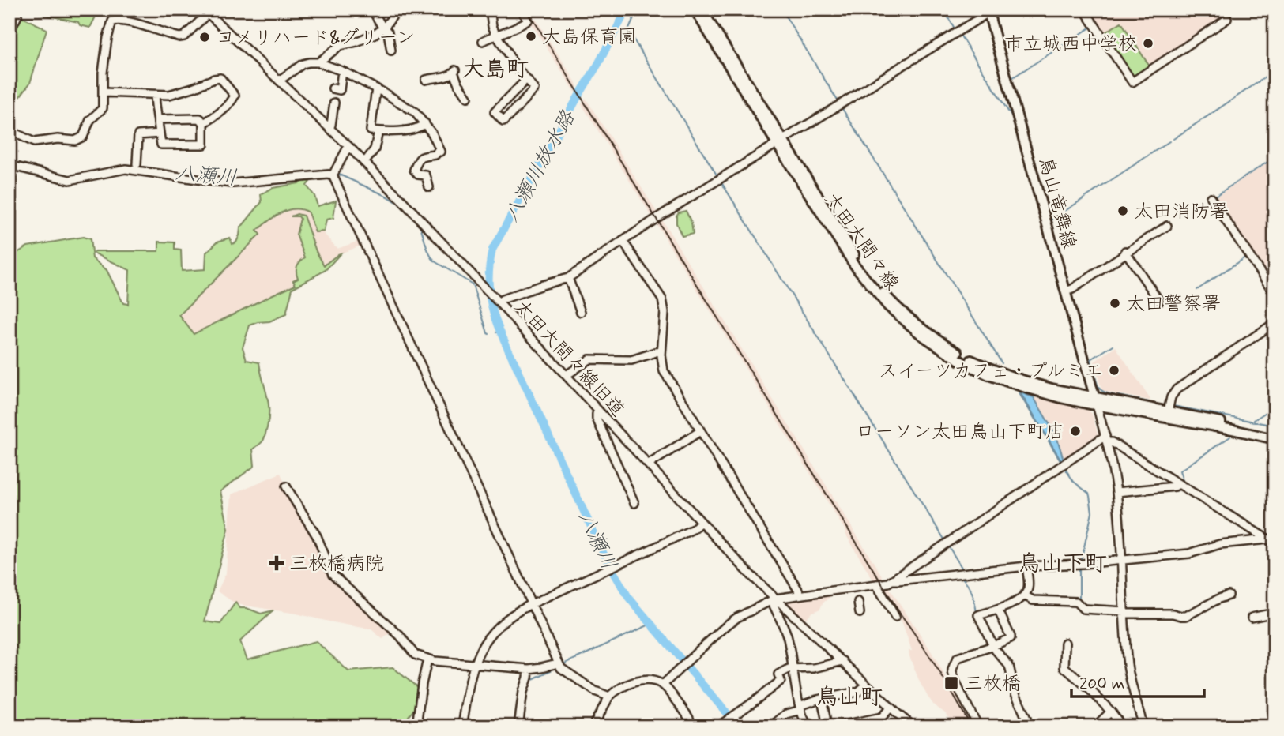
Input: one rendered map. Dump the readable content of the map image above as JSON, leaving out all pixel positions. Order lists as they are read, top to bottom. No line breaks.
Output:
{"streets":{"main road":["鳥山竜舞線","太田大間々線"],"street":["太田大間々線旧道"]},"crossings":[["鳥山竜舞線","太田大間々線"]],"districts":["大島町","鳥山下町","鳥山町"],"water":["八瀬川放水路","八瀬川"],"places":{"other":["大島保育園","コメリハード&グリーン","市立城西中学校","太田消防署","太田警察署","スイーツカフェ・プルミエ","ローソン太田鳥山下町店"],"health":["三枚橋病院"],"transit":["三枚橋"]},"scale_bar":"200 m"}
